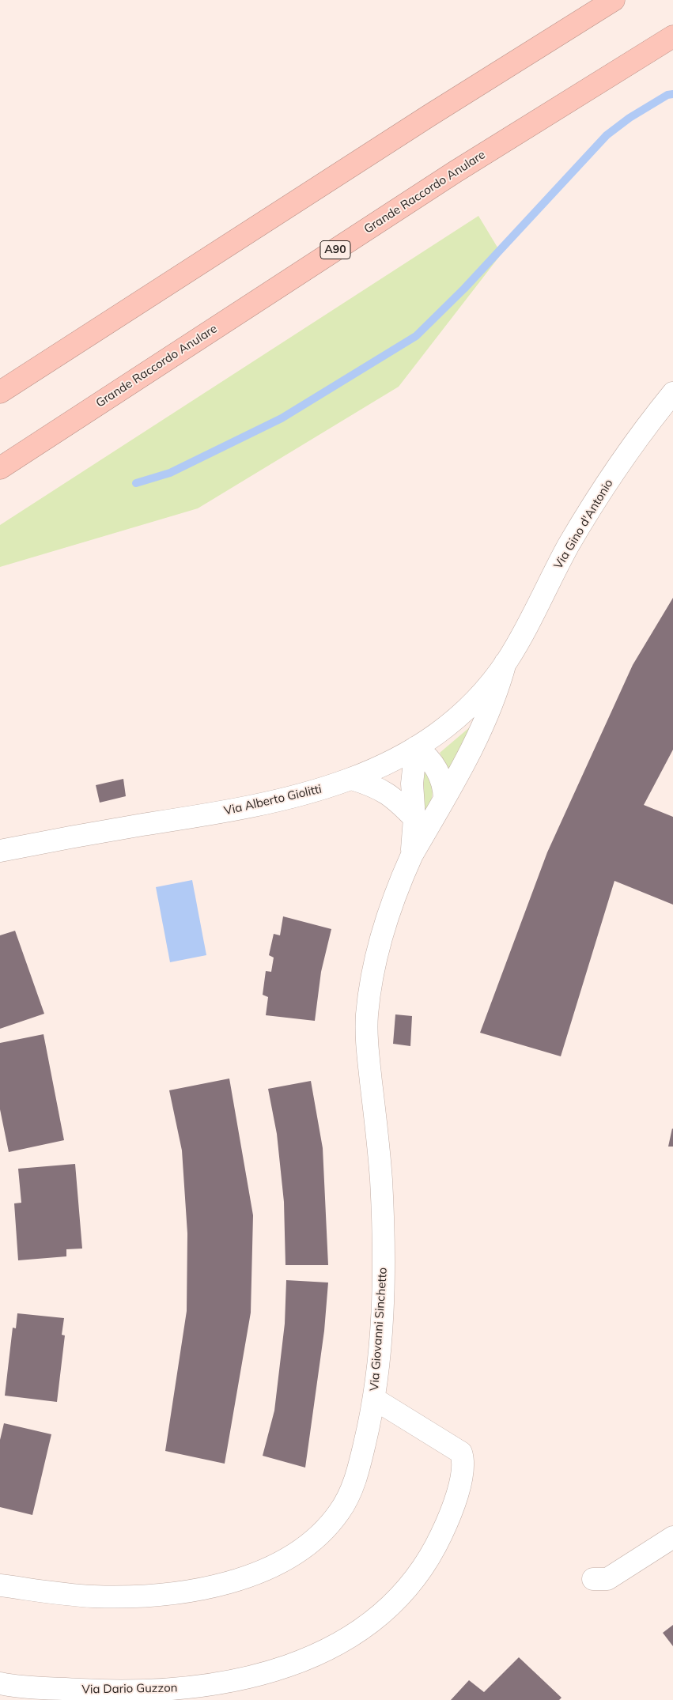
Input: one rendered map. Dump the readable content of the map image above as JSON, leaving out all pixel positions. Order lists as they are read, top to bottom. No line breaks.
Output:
{"streets":{"highway":["Grande Raccordo Anulare","A90"],"street":["Via Gino d'Antonio","Via Alberto Giolitti","Via Giovanni Sinchetto","Via Dario Guzzon"]},"crossings":[["Via Gino d'Antonio","Via Alberto Giolitti"],["Via Gino d'Antonio","Via Giovanni Sinchetto"],["Via Alberto Giolitti","Via Giovanni Sinchetto"],["Via Giovanni Sinchetto","Via Dario Guzzon"]]}
